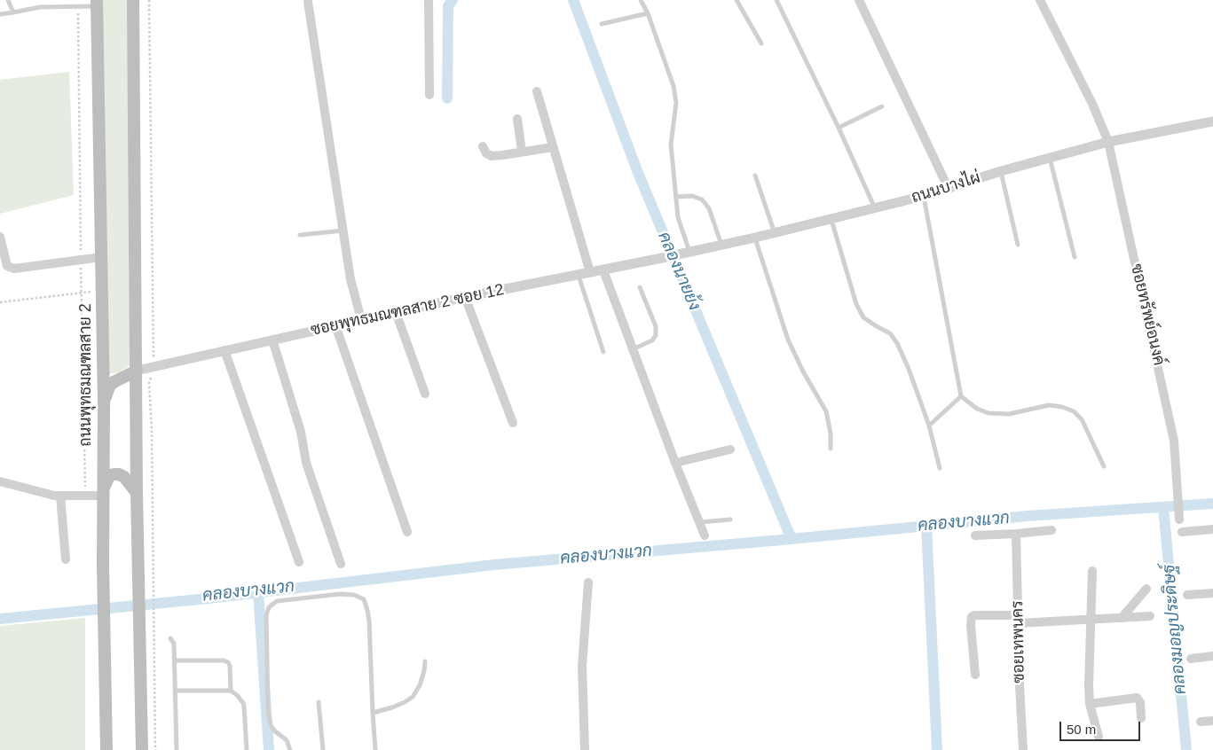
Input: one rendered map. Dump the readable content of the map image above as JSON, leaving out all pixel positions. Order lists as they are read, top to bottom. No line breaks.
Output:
{"streets":{"main road":["ถนนพุทธมณฑลสาย 2"],"street":["ถนนบางไผ่","ซอยพุทธมณฑลสาย 2 ซอย 12","ซอยทรัพย์อนงค์","ซอยเทพนคร"]},"crossings":[["ถนนบางไผ่","ซอยพุทธมณฑลสาย 2 ซอย 12"],["ถนนบางไผ่","ซอยทรัพย์อนงค์"]],"water":["คลองนายย้ง","คลองบางแวก","คลองมอญประดิษฐ์"],"scale_bar":"50 m"}
